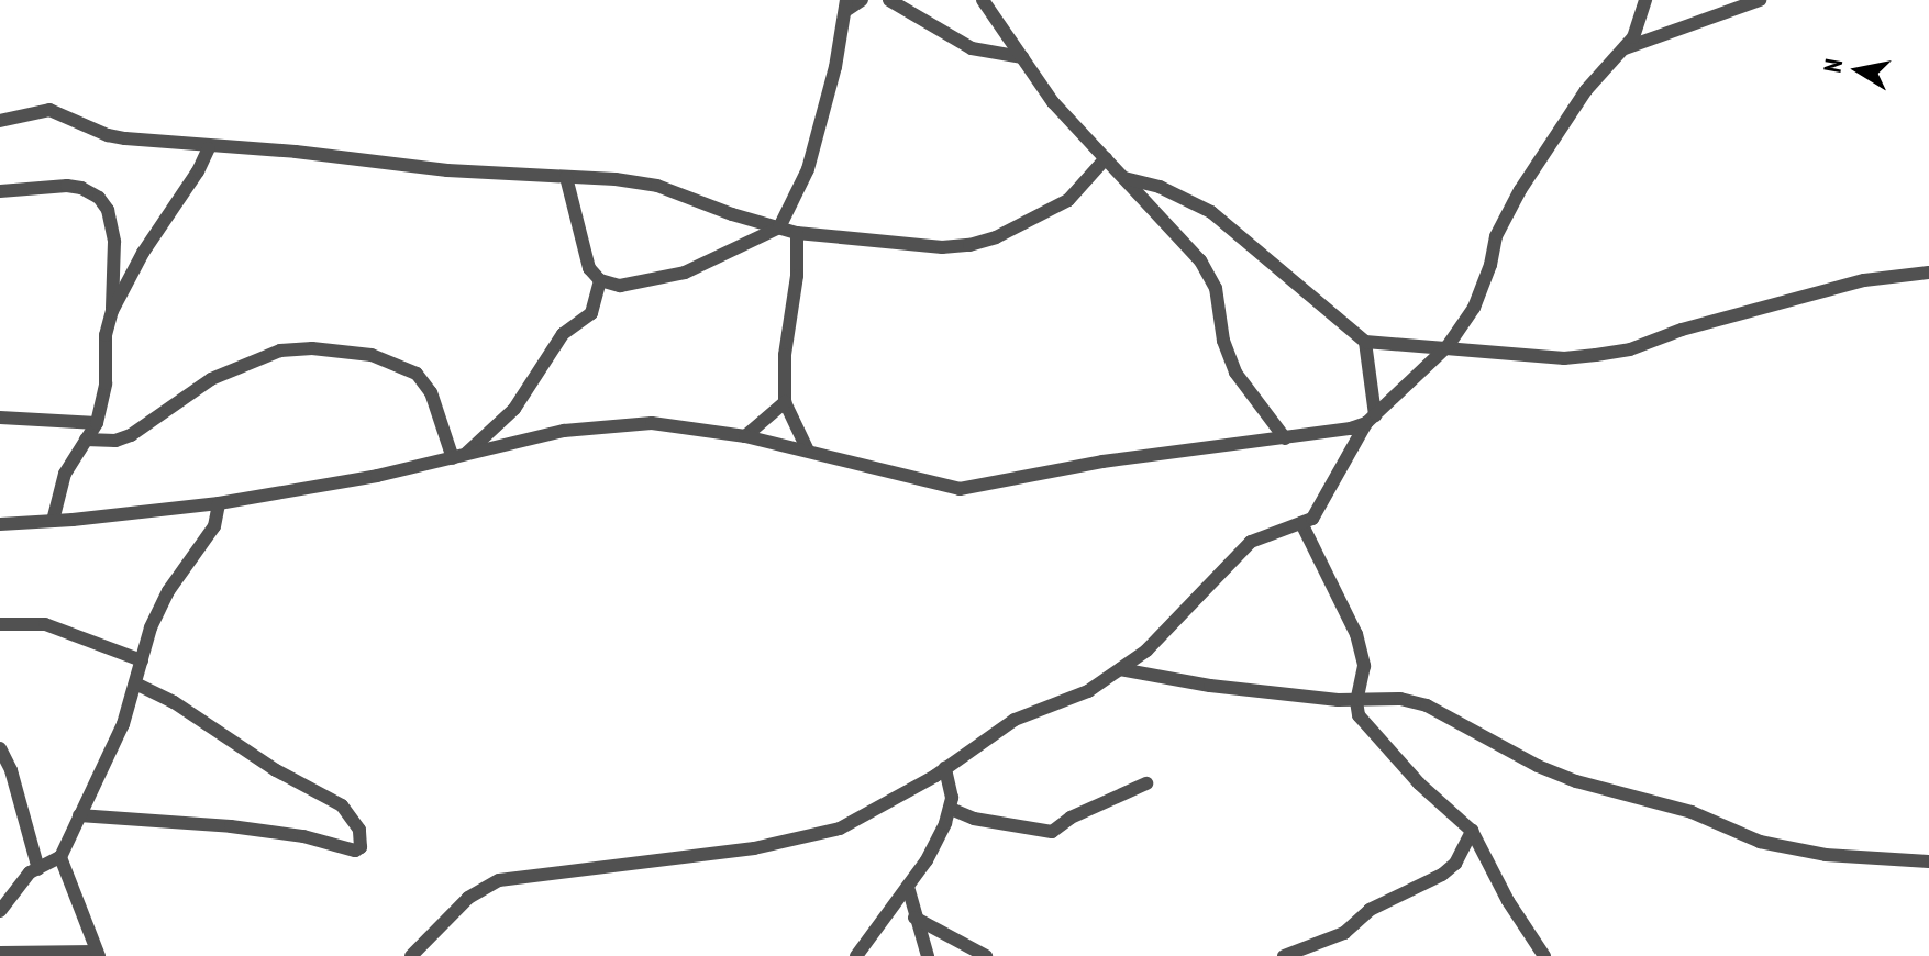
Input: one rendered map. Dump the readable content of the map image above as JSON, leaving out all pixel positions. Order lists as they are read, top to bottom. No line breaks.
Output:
{"north":"left"}
